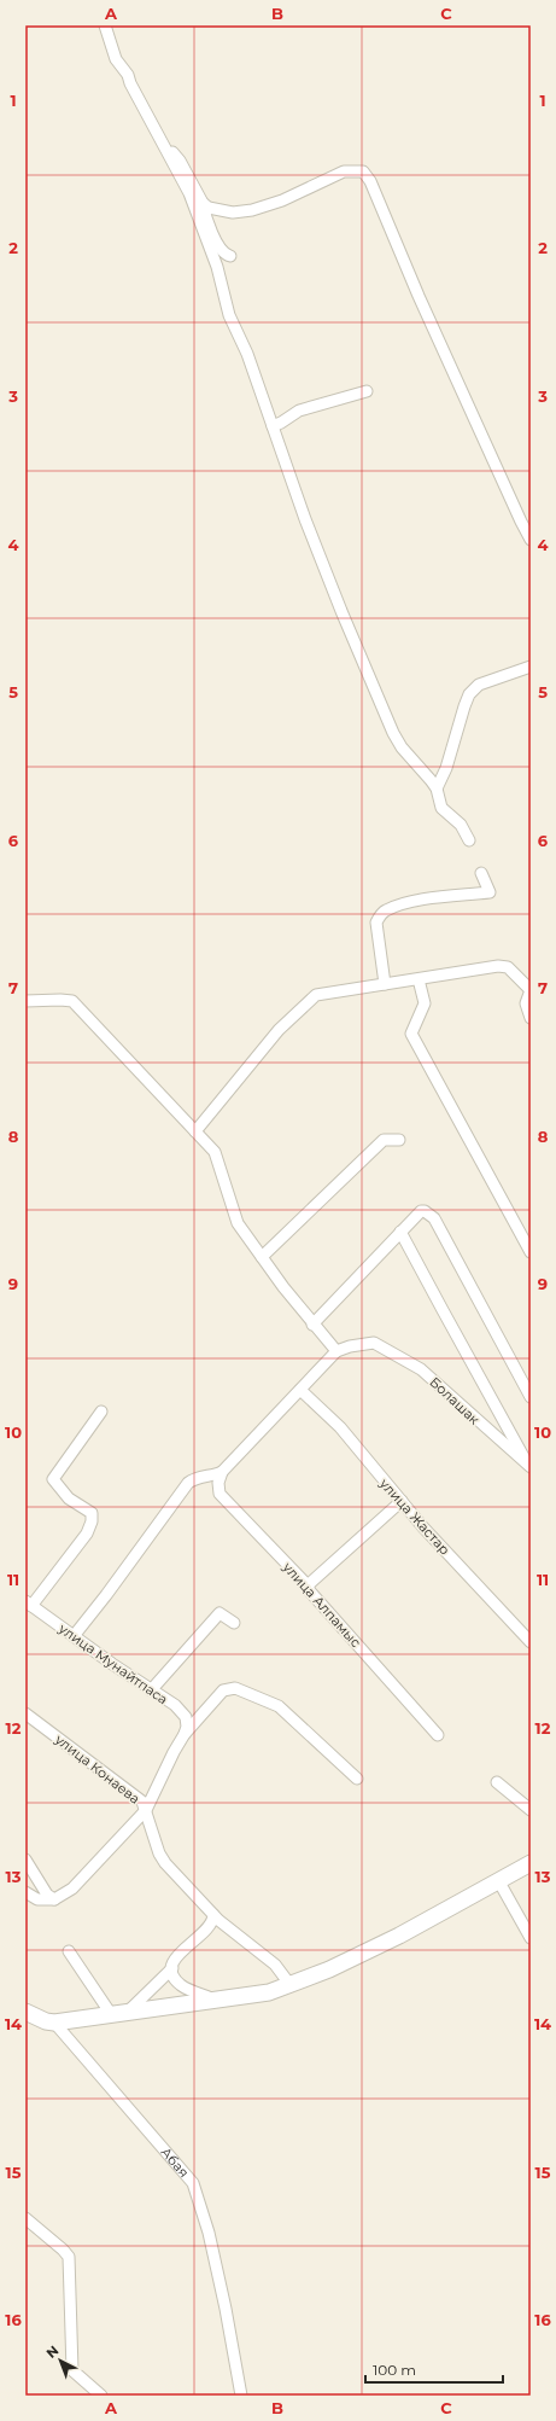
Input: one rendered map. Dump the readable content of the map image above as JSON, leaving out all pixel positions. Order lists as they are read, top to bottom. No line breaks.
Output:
{"streets":{"street":["Болашак","улица Жастар","улица Алпамыс","улица Мунайтпаса","улица Конаева","Абая"]},"scale_bar":"100 m","north":"top left","grid":{"columns":["A","B","C"],"rows":["1","2","3","4","5","6","7","8","9","10","11","12","13","14","15","16"]}}
